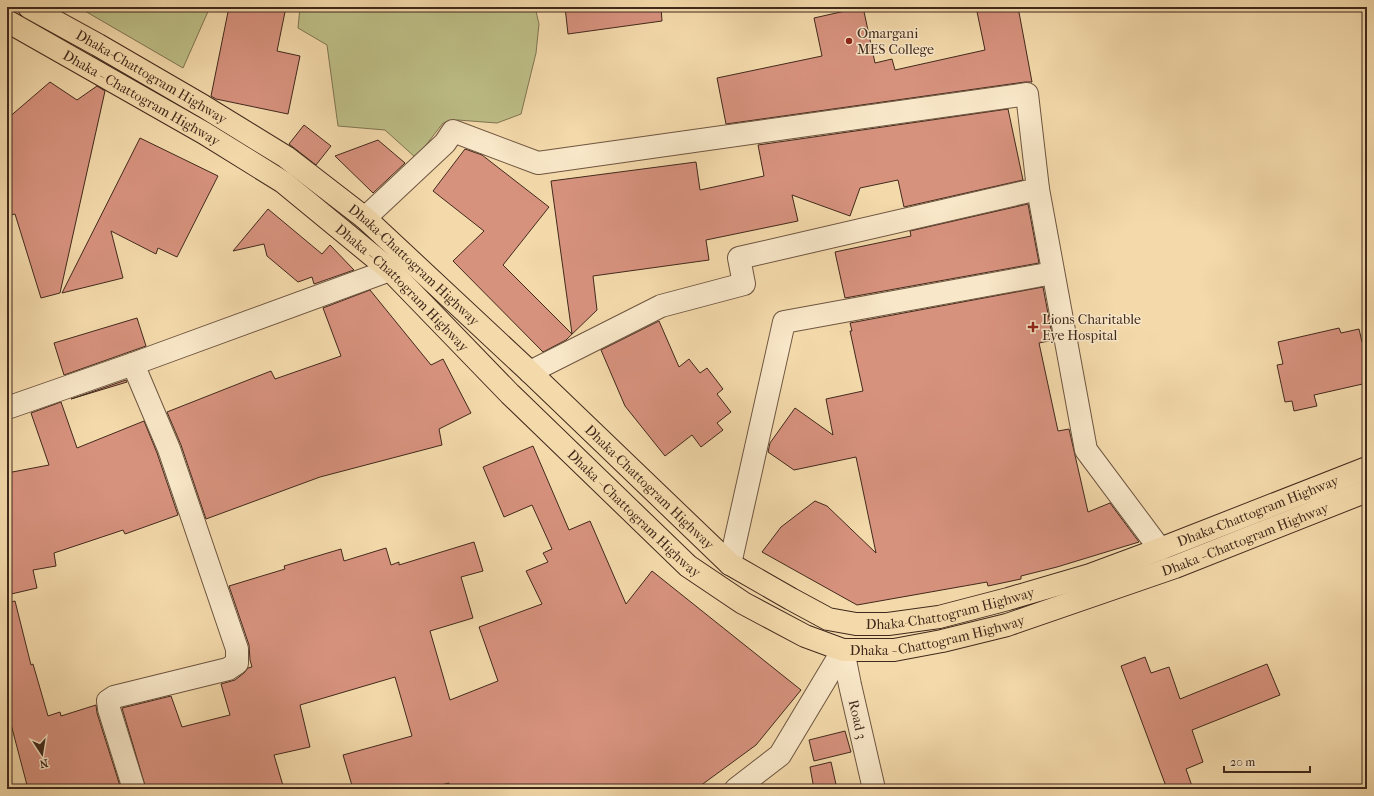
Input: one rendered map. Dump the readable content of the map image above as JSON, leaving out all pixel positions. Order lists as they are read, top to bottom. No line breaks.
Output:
{"streets":{"highway":["Dhaka-Chattogram Highway","Dhaka - Chattogram Highway"],"street":["Road 3"]},"crossings":[["Dhaka-Chattogram Highway","Dhaka - Chattogram Highway"],["Dhaka - Chattogram Highway","Road 3"]],"places":{"other":["Omargani MES College"],"health":["Lions Charitable Eye Hospital"]},"scale_bar":"20 m","north":"bottom"}
